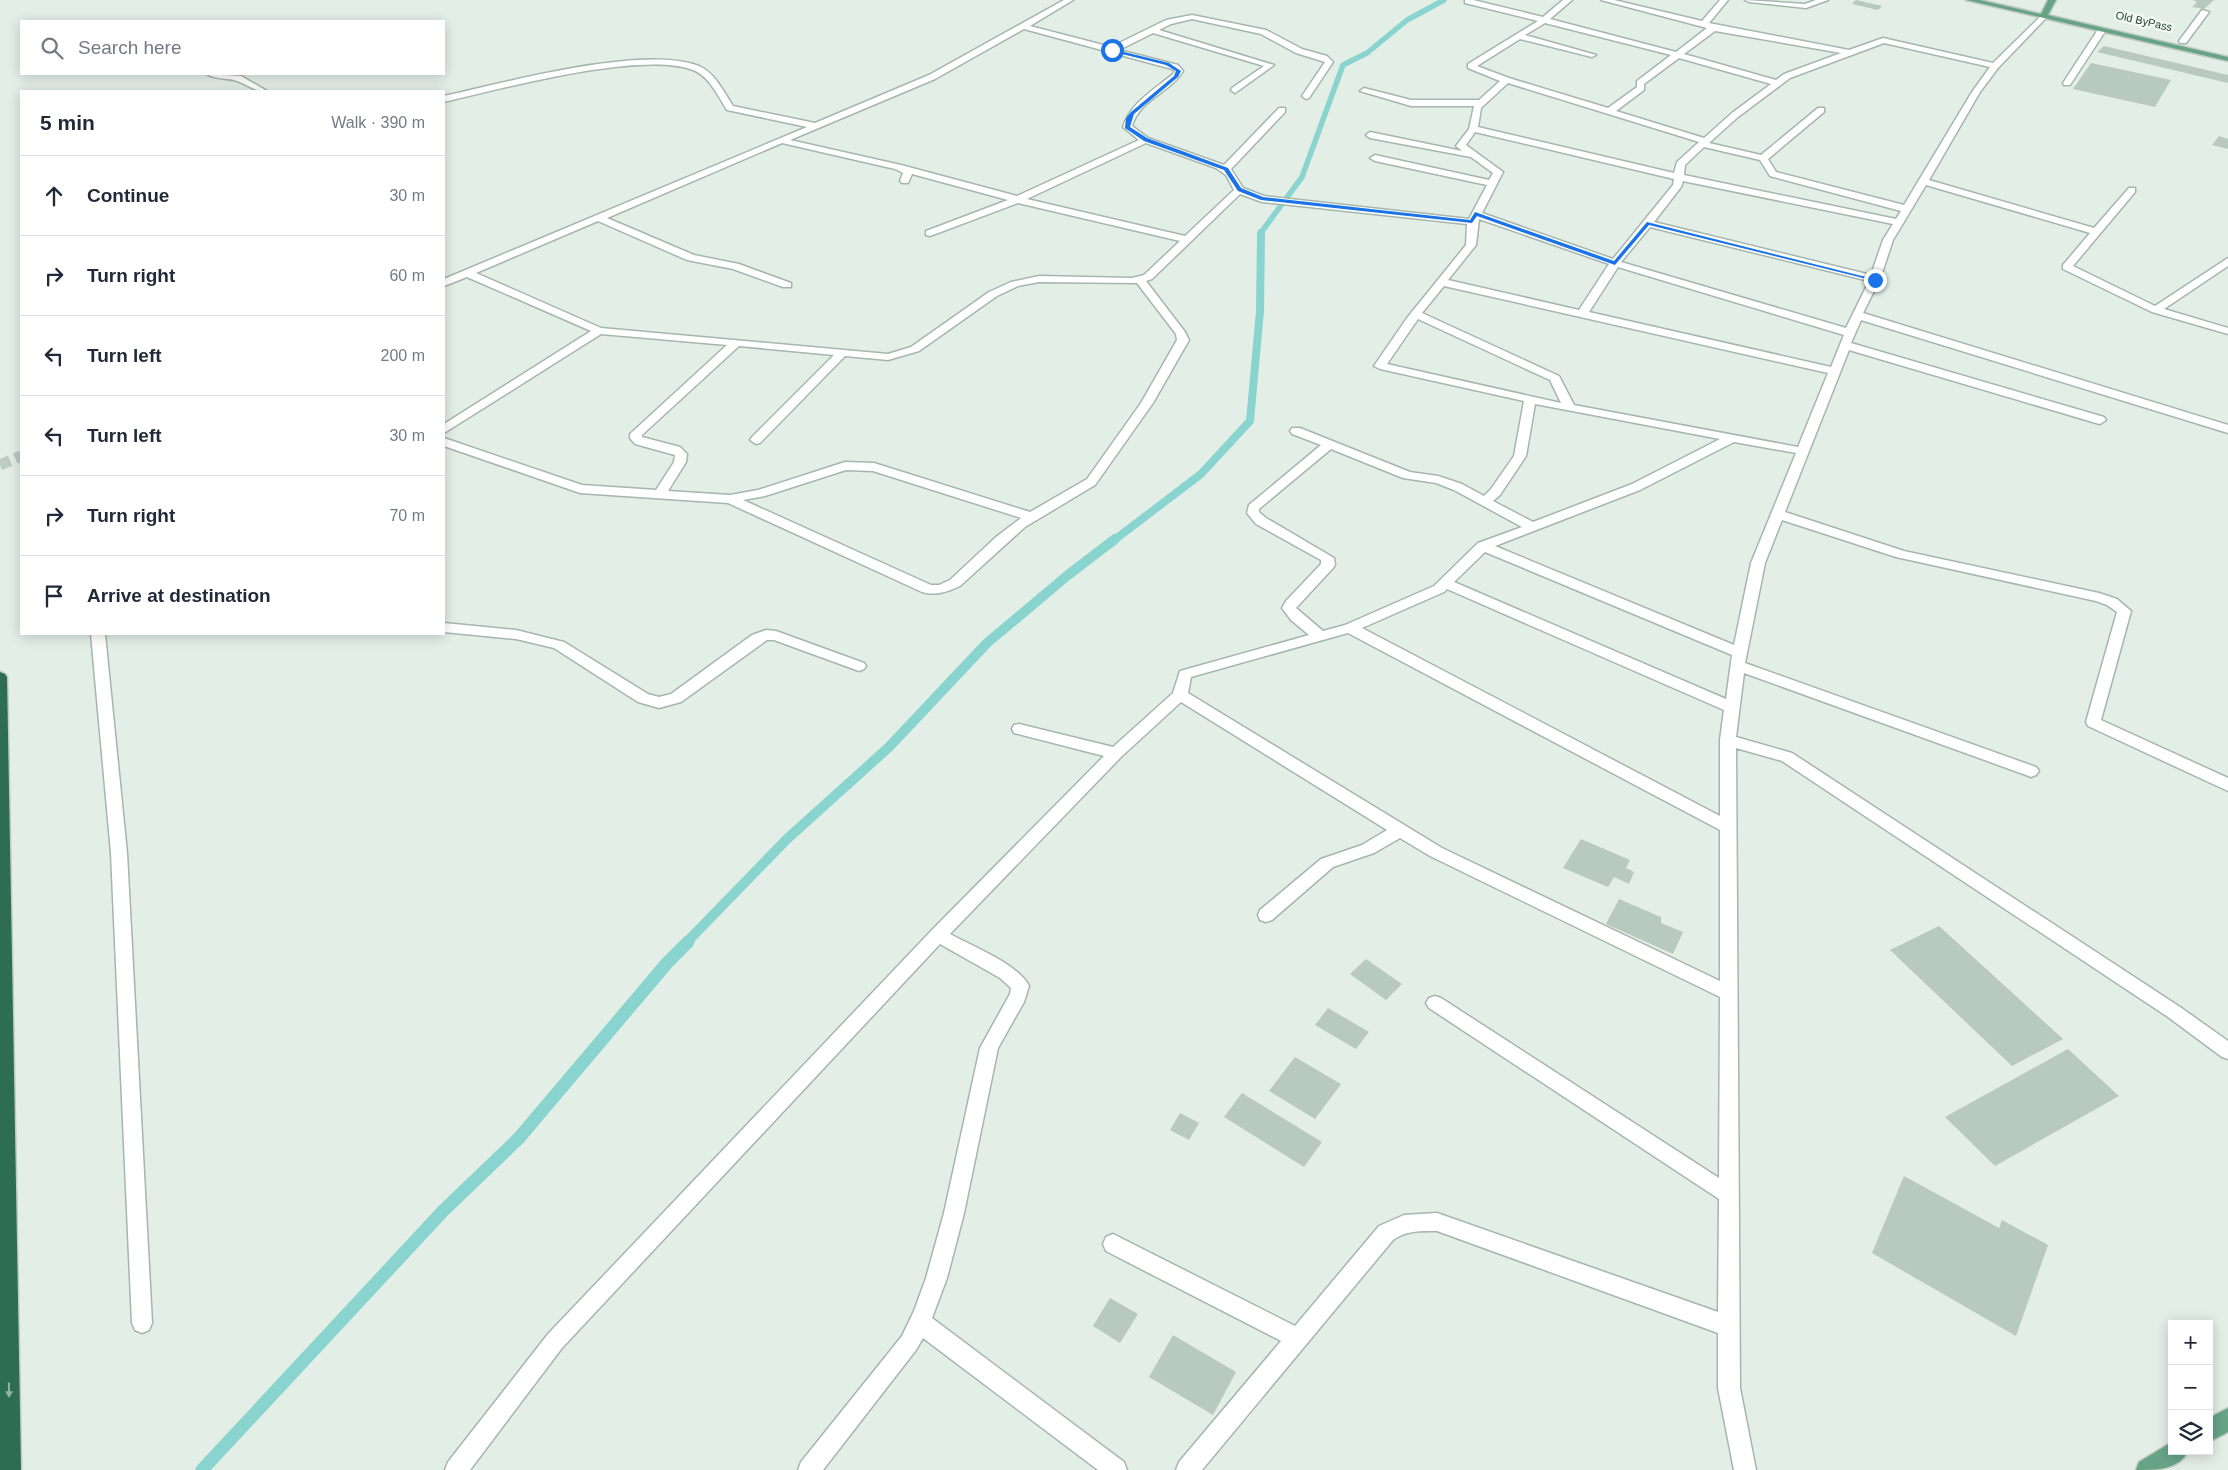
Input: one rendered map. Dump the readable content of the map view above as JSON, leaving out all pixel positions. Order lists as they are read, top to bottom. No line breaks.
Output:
{"streets":{"main road":["Old ByPass"]},"page":{"search":"Search here","heading":["5 min","Walk · 390 m"],"list":[["Continue","30 m"],["Turn right","60 m"],["Turn left","200 m"],["Turn left","30 m"],["Turn right","70 m"],"Arrive at destination"],"map_buttons":["+","−"]}}
